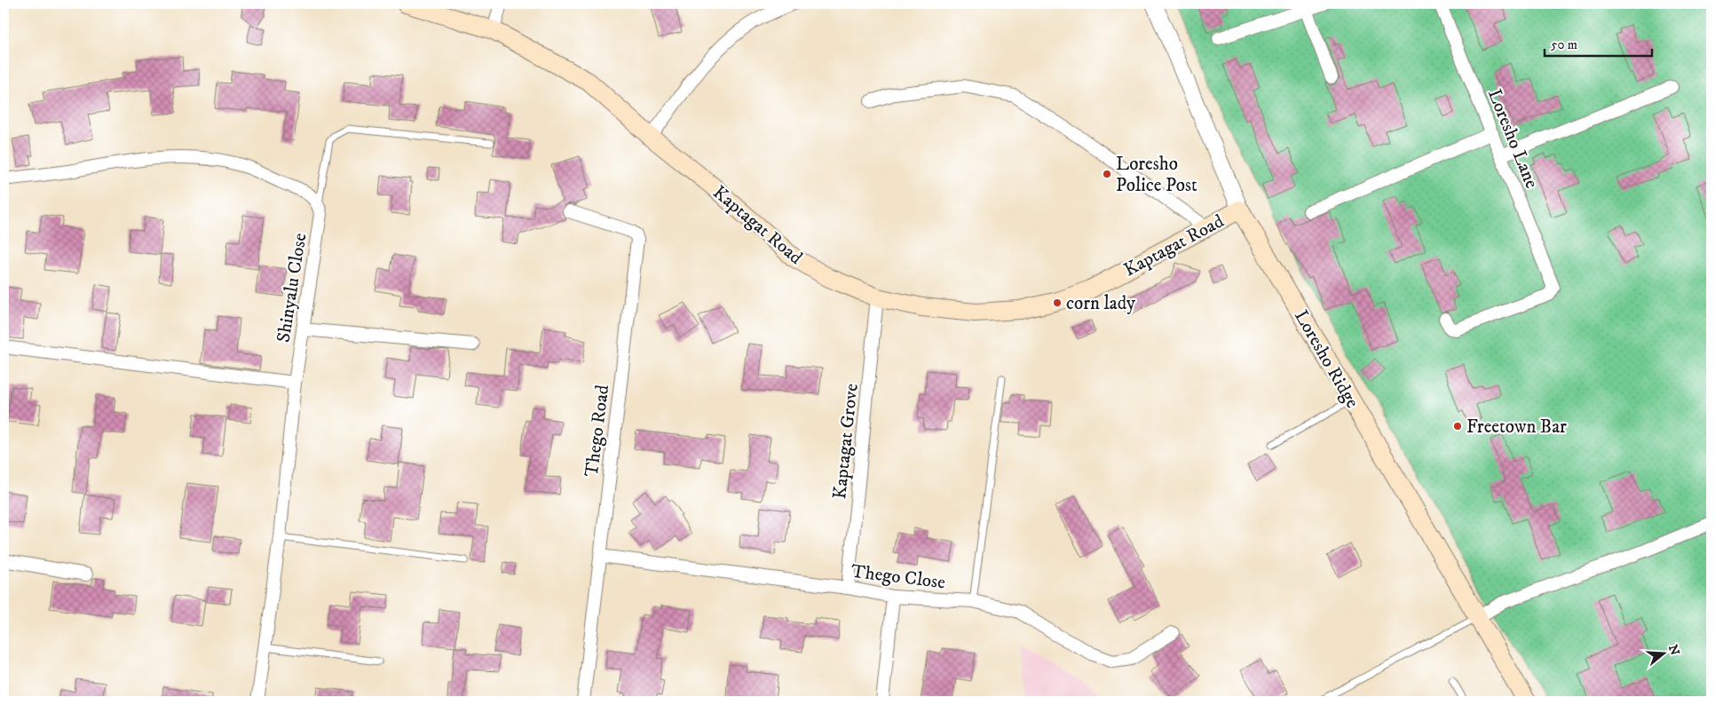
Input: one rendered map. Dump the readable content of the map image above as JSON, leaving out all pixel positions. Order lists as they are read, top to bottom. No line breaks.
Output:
{"streets":{"main road":["Kaptagat Road","Loresho Ridge"],"street":["Loresho Lane","Shinyalu Close","Thego Road","Kaptagat Grove","Thego Close"]},"crossings":[["Kaptagat Road","Loresho Ridge"],["Kaptagat Road","Kaptagat Grove"],["Thego Road","Thego Close"],["Kaptagat Grove","Thego Close"]],"places":["Loresho Police Post","corn lady","Freetown Bar"],"scale_bar":"50 m","north":"right"}
